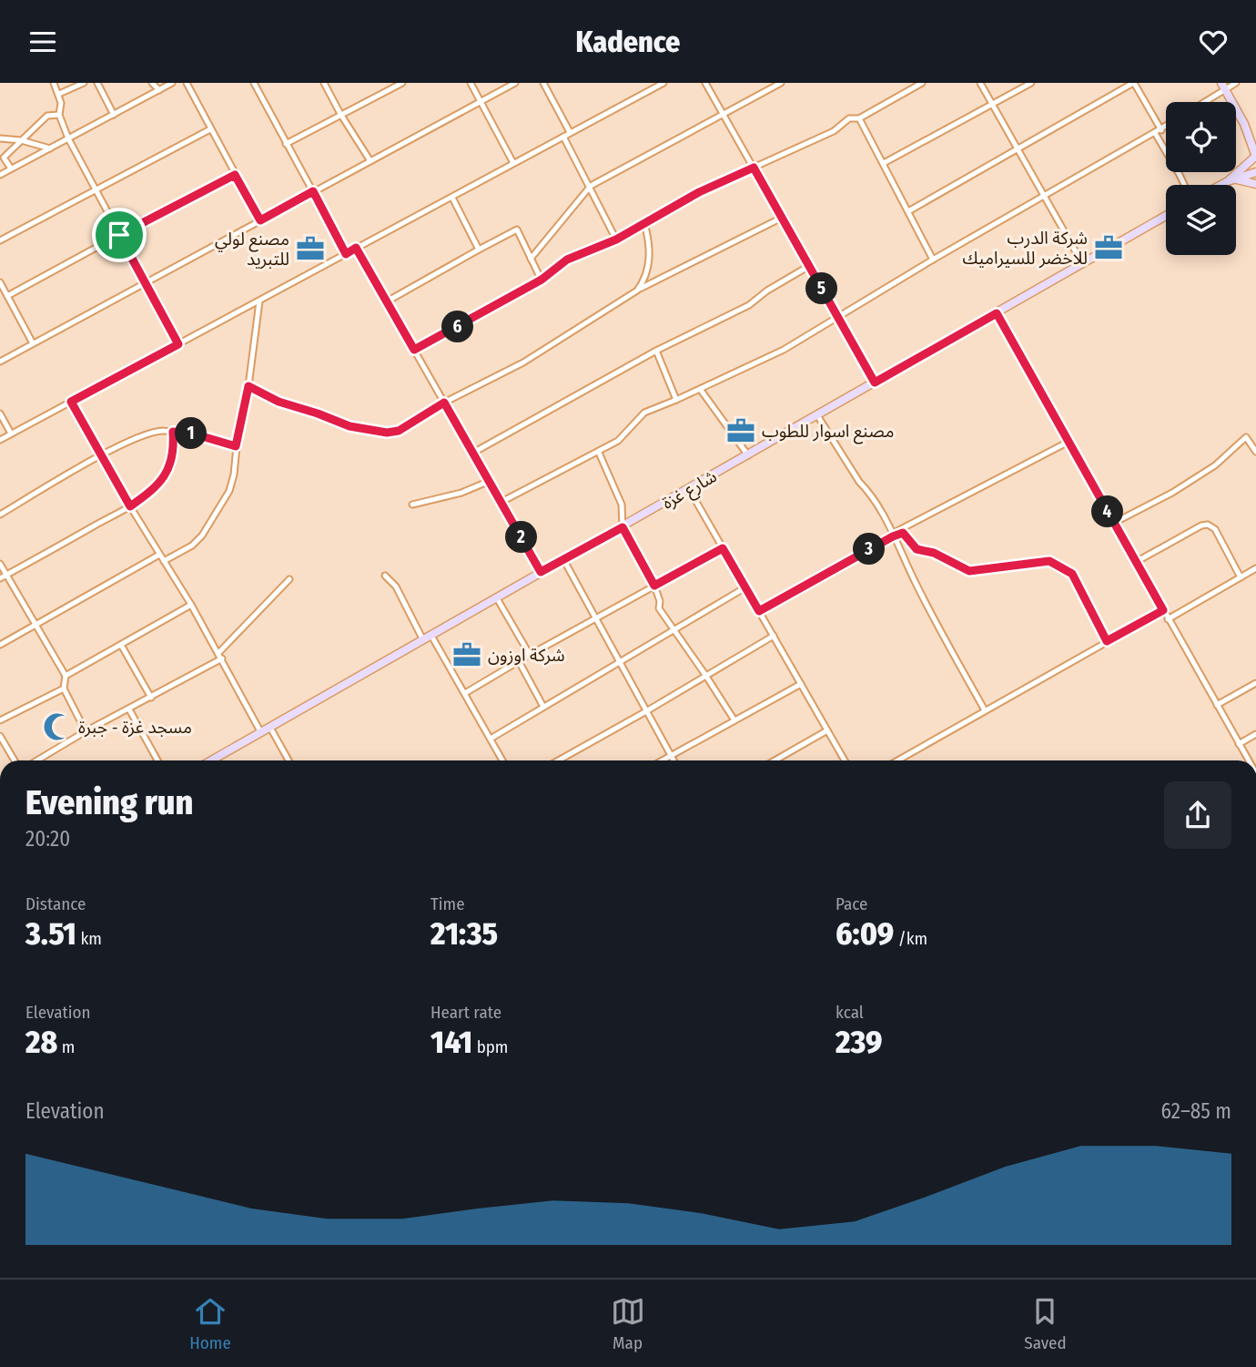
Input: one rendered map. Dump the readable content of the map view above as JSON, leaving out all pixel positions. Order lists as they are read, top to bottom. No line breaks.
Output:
{"streets":{"main road":["شارع غزة"]},"places":{"office":["شركة الدرب للاخضر للسيراميك","مصنع لولي للتبريد","مصنع اسوار للطوب","شركة اوزون"],"mosque":["مسجد غزة - جبرة"]},"page":{"header":"Kadence","pins":["5","6","1","4","2","3"],"heading":["Evening run","20:20"],"stats":[["Distance","3.51 km"],["Time","21:35"],["Pace","6:09 /km"],["Elevation","28 m"],["Heart rate","141 bpm"],["kcal","239"]],"chart":["Elevation","62–85 m"],"tabs":["Home","Map","Saved"]}}
